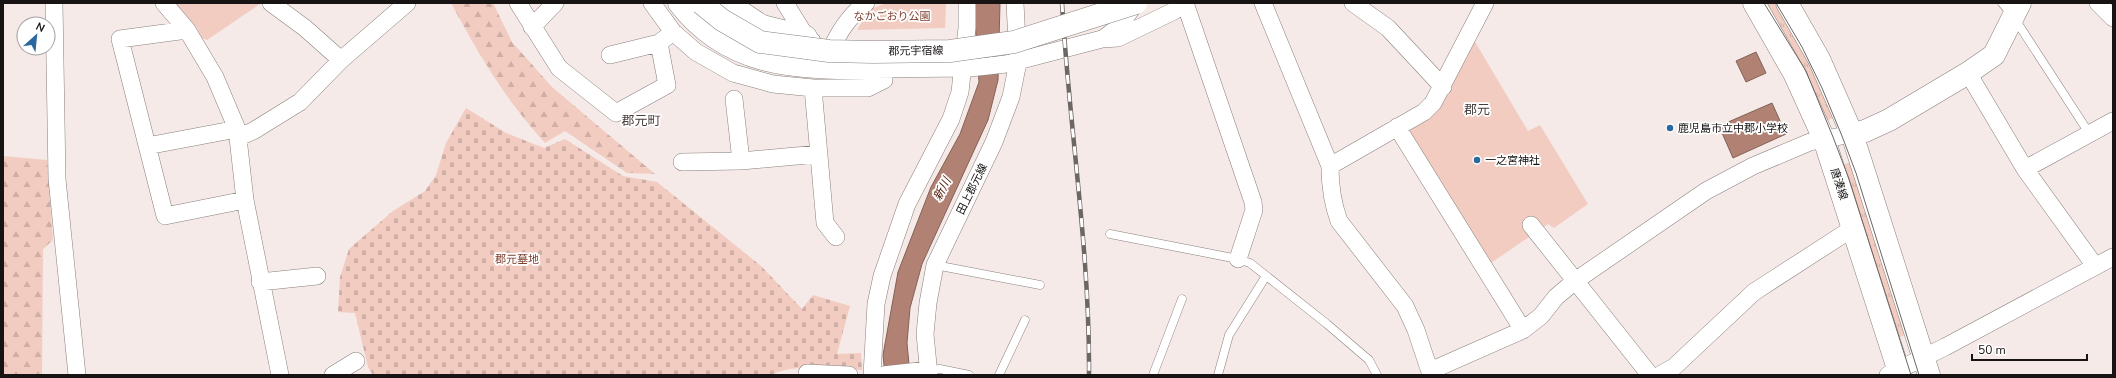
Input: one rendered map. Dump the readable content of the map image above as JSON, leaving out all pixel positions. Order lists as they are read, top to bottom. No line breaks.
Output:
{"streets":{"street":["郡元宇宿線","唐湊線","田上郡元線"]},"districts":["郡元","郡元町"],"water":["新川"],"parks":["なかごおり公園","郡元墓地"],"places":["鹿児島市立中郡小学校","一之宮神社"],"scale_bar":"50 m","north":"top right"}
